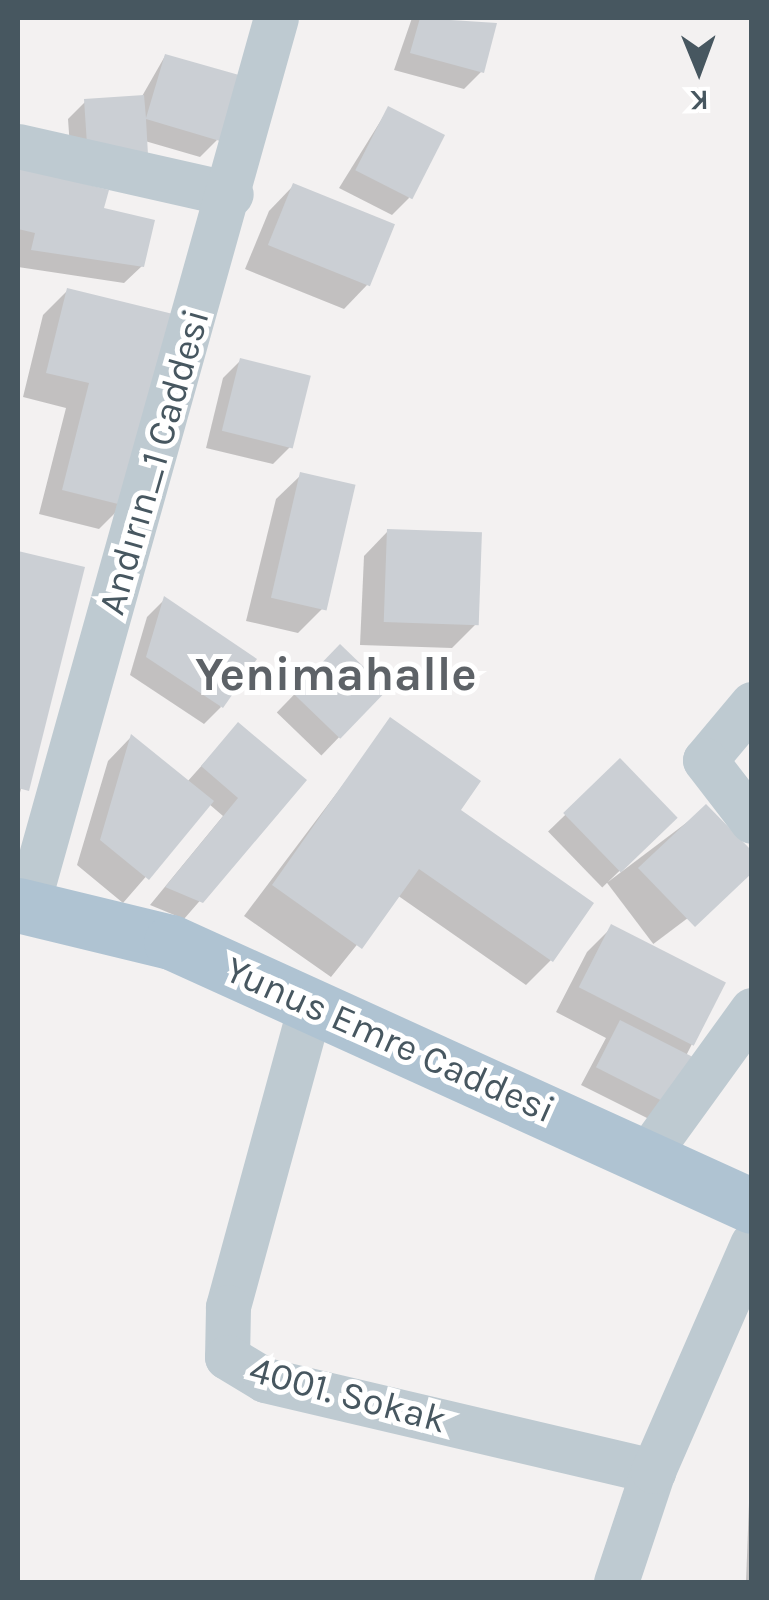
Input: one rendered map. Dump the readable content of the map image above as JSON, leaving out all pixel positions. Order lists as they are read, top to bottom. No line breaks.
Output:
{"streets":{"main road":["Yunus Emre Caddesi"],"street":["Andırın_1 Caddesi","4001. Sokak"]},"crossings":[["Andırın_1 Caddesi","Yunus Emre Caddesi"],["Yunus Emre Caddesi","4001. Sokak"]],"districts":["Yenimahalle"],"north":"bottom"}
